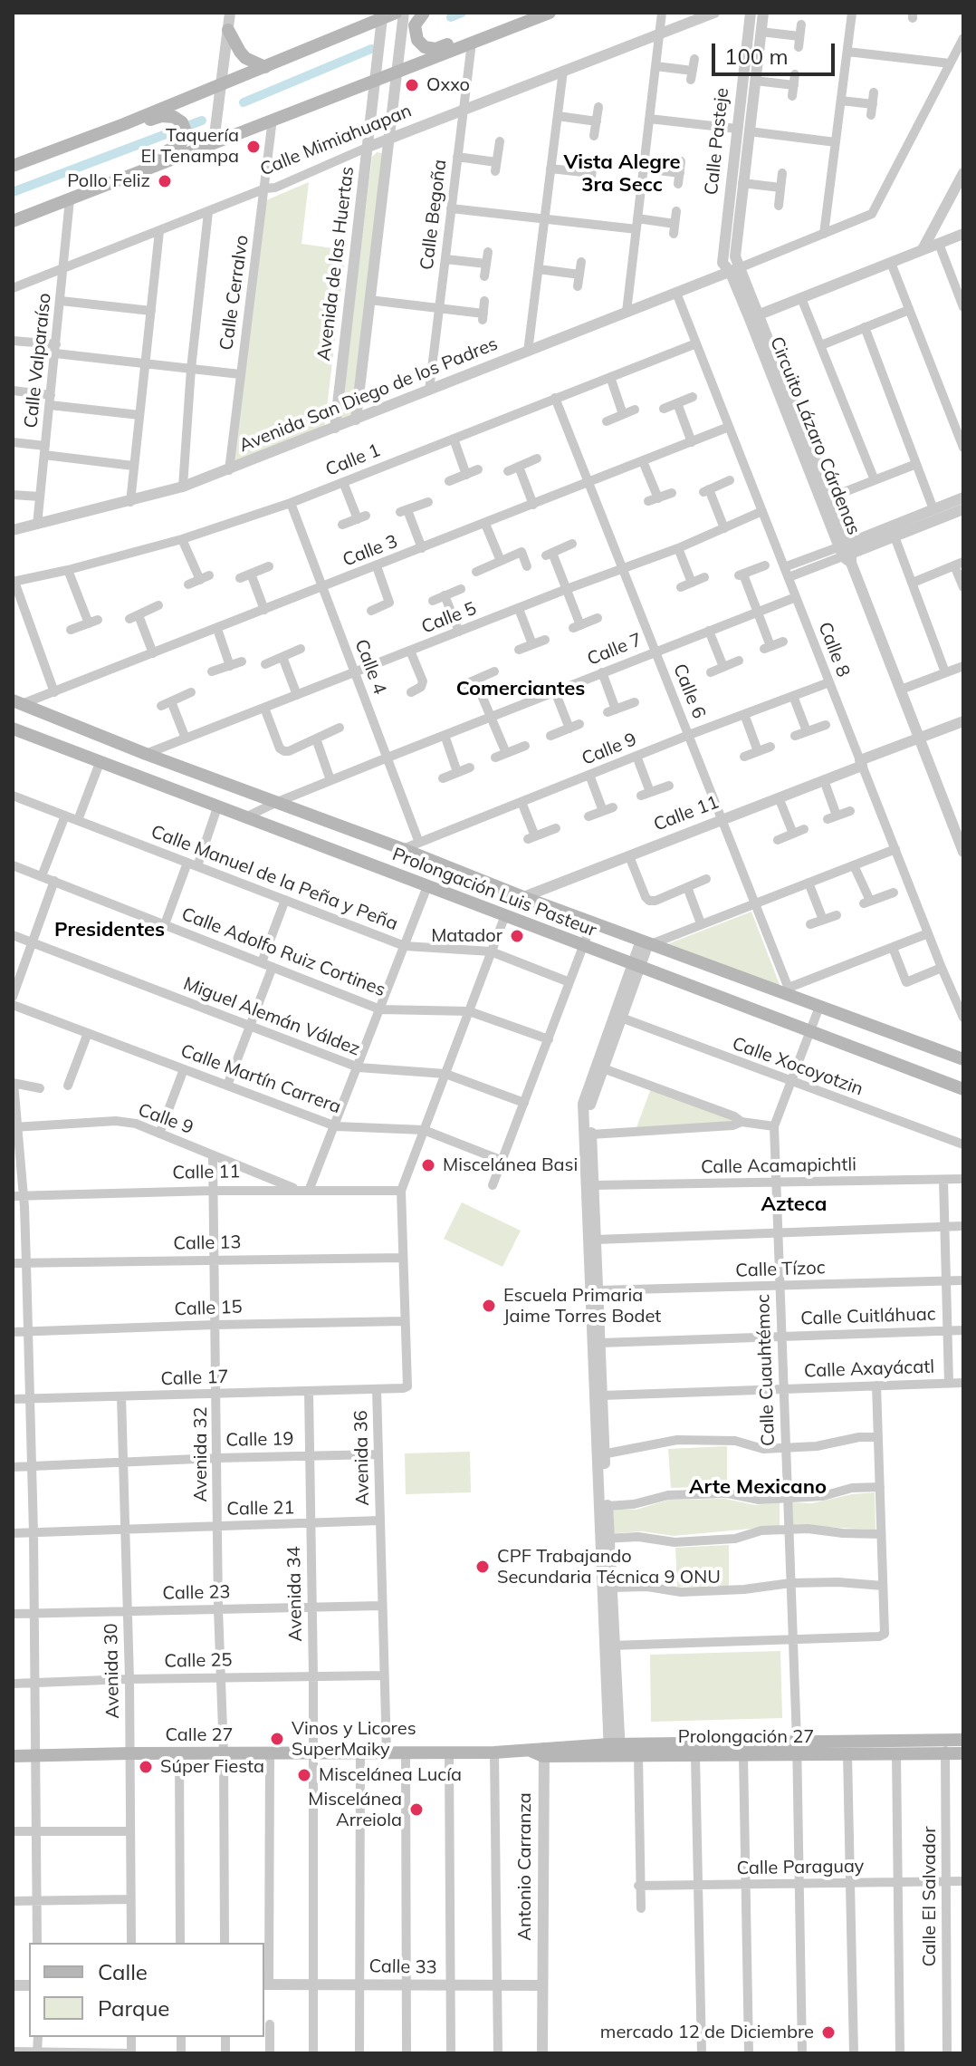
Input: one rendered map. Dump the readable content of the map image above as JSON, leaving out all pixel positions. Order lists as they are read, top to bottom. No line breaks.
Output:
{"streets":{"main road":["Prolongación Luis Pasteur","Calle 27","Prolongación 27"],"street":["Calle Mimiahuapan","Calle Pasteje","Calle Begoña","Avenida de las Huertas","Calle Cerralvo","Calle Valparaíso","Avenida San Diego de los Padres","Circuito Lázaro Cárdenas","Calle 1","Calle 3","Calle 5","Calle 7","Calle 8","Calle 4","Calle 6","Calle 9","Calle 11","Calle Manuel de la Peña y Peña","Calle Adolfo Ruiz Cortines","Miguel Alemán Váldez","Calle Xocoyotzin","Calle Martín Carrera","Calle Acamapichtli","Calle 13","Calle Tízoc","Calle 15","Calle Cuitláhuac","Calle Axayácatl","Calle Cuauhtémoc","Calle 17","Calle 19","Avenida 32","Avenida 36","Calle 21","Calle 23","Avenida 34","Calle 25","Avenida 30","Antonio Carranza","Calle Paraguay","Calle El Salvador","Calle 33"]},"crossings":[["Calle Mimiahuapan","Calle Begoña"],["Calle Mimiahuapan","Avenida de las Huertas"],["Calle Mimiahuapan","Calle Cerralvo"],["Calle Mimiahuapan","Calle Valparaíso"],["Calle Pasteje","Avenida San Diego de los Padres"],["Calle Pasteje","Circuito Lázaro Cárdenas"],["Calle Begoña","Avenida San Diego de los Padres"],["Avenida de las Huertas","Avenida San Diego de los Padres"],["Calle Cerralvo","Avenida San Diego de los Padres"],["Calle Valparaíso","Avenida San Diego de los Padres"],["Avenida San Diego de los Padres","Circuito Lázaro Cárdenas"],["Avenida San Diego de los Padres","Calle 8"],["Circuito Lázaro Cárdenas","Calle 11"],["Calle 1","Calle 8"],["Calle 1","Calle 4"],["Calle 1","Calle 6"],["Calle 3","Calle 8"],["Calle 3","Calle 4"],["Calle 3","Calle 6"],["Calle 3","Prolongación Luis Pasteur"],["Calle 5","Calle 8"],["Calle 5","Calle 4"],["Calle 5","Calle 6"],["Calle 5","Prolongación Luis Pasteur"],["Calle 7","Calle 8"],["Calle 7","Calle 4"],["Calle 7","Calle 6"],["Calle 7","Prolongación Luis Pasteur"],["Calle 8","Calle 9"],["Calle 8","Calle 11"],["Calle 4","Calle 9"],["Calle 6","Calle 9"],["Calle 6","Calle 11"],["Calle 6","Prolongación Luis Pasteur"],["Calle 9","Calle 11"],["Calle 9","Prolongación Luis Pasteur"],["Calle 9","Avenida 32"],["Calle 11","Prolongación Luis Pasteur"],["Calle 11","Avenida 32"],["Calle 11","Avenida 36"],["Prolongación Luis Pasteur","Calle Cuauhtémoc"],["Calle Xocoyotzin","Calle Cuauhtémoc"],["Calle Acamapichtli","Calle Cuauhtémoc"],["Calle 13","Avenida 32"],["Calle 13","Avenida 36"],["Calle Tízoc","Calle Cuauhtémoc"],["Calle 15","Avenida 32"],["Calle 15","Avenida 36"],["Calle Cuitláhuac","Calle Cuauhtémoc"],["Calle Axayácatl","Calle Cuauhtémoc"],["Calle Cuauhtémoc","Prolongación 27"],["Calle Cuauhtémoc","Calle Paraguay"],["Calle 17","Avenida 32"],["Calle 17","Avenida 36"],["Calle 17","Avenida 34"],["Calle 17","Avenida 30"],["Calle 19","Avenida 32"],["Calle 19","Avenida 36"],["Calle 19","Avenida 34"],["Calle 19","Avenida 30"],["Avenida 32","Calle 21"],["Avenida 32","Calle 23"],["Avenida 32","Calle 25"],["Avenida 32","Calle 27"],["Avenida 36","Calle 21"],["Avenida 36","Calle 23"],["Avenida 36","Calle 25"],["Avenida 36","Calle 27"],["Avenida 36","Prolongación 27"],["Calle 21","Avenida 34"],["Calle 21","Avenida 30"],["Calle 23","Avenida 34"],["Calle 23","Avenida 30"],["Avenida 34","Calle 25"],["Avenida 34","Calle 27"],["Avenida 34","Calle 33"],["Calle 25","Avenida 30"],["Avenida 30","Calle 27"],["Calle 27","Prolongación 27"],["Prolongación 27","Antonio Carranza"],["Prolongación 27","Calle El Salvador"],["Antonio Carranza","Calle 33"],["Calle Paraguay","Calle El Salvador"]],"districts":["Vista Alegre 3ra Secc","Comerciantes","Presidentes","Azteca","Arte Mexicano"],"places":["Oxxo","Taquería El Tenampa","Pollo Feliz","Matador","Miscelánea Basi","Escuela Primaria Jaime Torres Bodet","CPF Trabajando Secundaria Técnica 9 ONU","Vinos y Licores SuperMaiky","Súper Fiesta","Miscelánea Lucía","Miscelánea Arreiola","mercado 12 de Diciembre"],"legend":["Calle","Parque"],"scale_bar":"100 m"}
